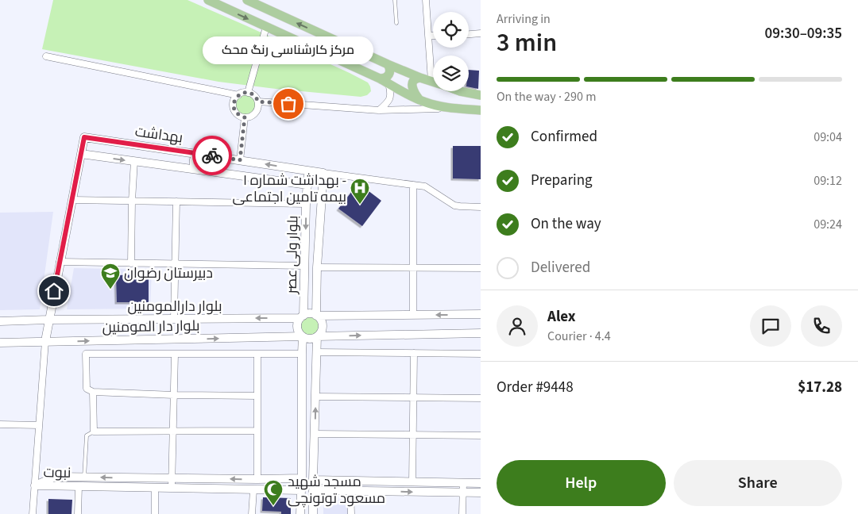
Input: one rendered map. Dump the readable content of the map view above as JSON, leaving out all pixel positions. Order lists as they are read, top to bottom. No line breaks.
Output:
{"streets":{"street":["بهداشت","بلوار ولی عصر","بلوار دارالمومنین","بلوار دار المومنین","نبوت"]},"crossings":[["بهداشت","بلوار ولی عصر"],["بلوار ولی عصر","بلوار دارالمومنین"],["بلوار ولی عصر","بلوار دار المومنین"],["بلوار دارالمومنین","بلوار دار المومنین"]],"places":{"other":["مرکز کارشناسی رنگ محک"],"hospital":["بهداشت شماره ۱ - بیمه تامین اجتماعی"],"school or university":["دبیرستان رضوان"],"mosque":["مسجد شهید مسعود توتونچی"]},"page":{"heading":["3 min","Arriving in","09:30–09:35"],"panel":["Alex","Courier · 4.4","Order #9448","$17.28"],"bubble":"مرکز کارشناسی رنگ محک","bar":"On the way · 290 m","list":[["Confirmed","09:04"],["Preparing","09:12"],["On the way","09:24"],"Delivered"],"buttons":["Help","Share"]}}
